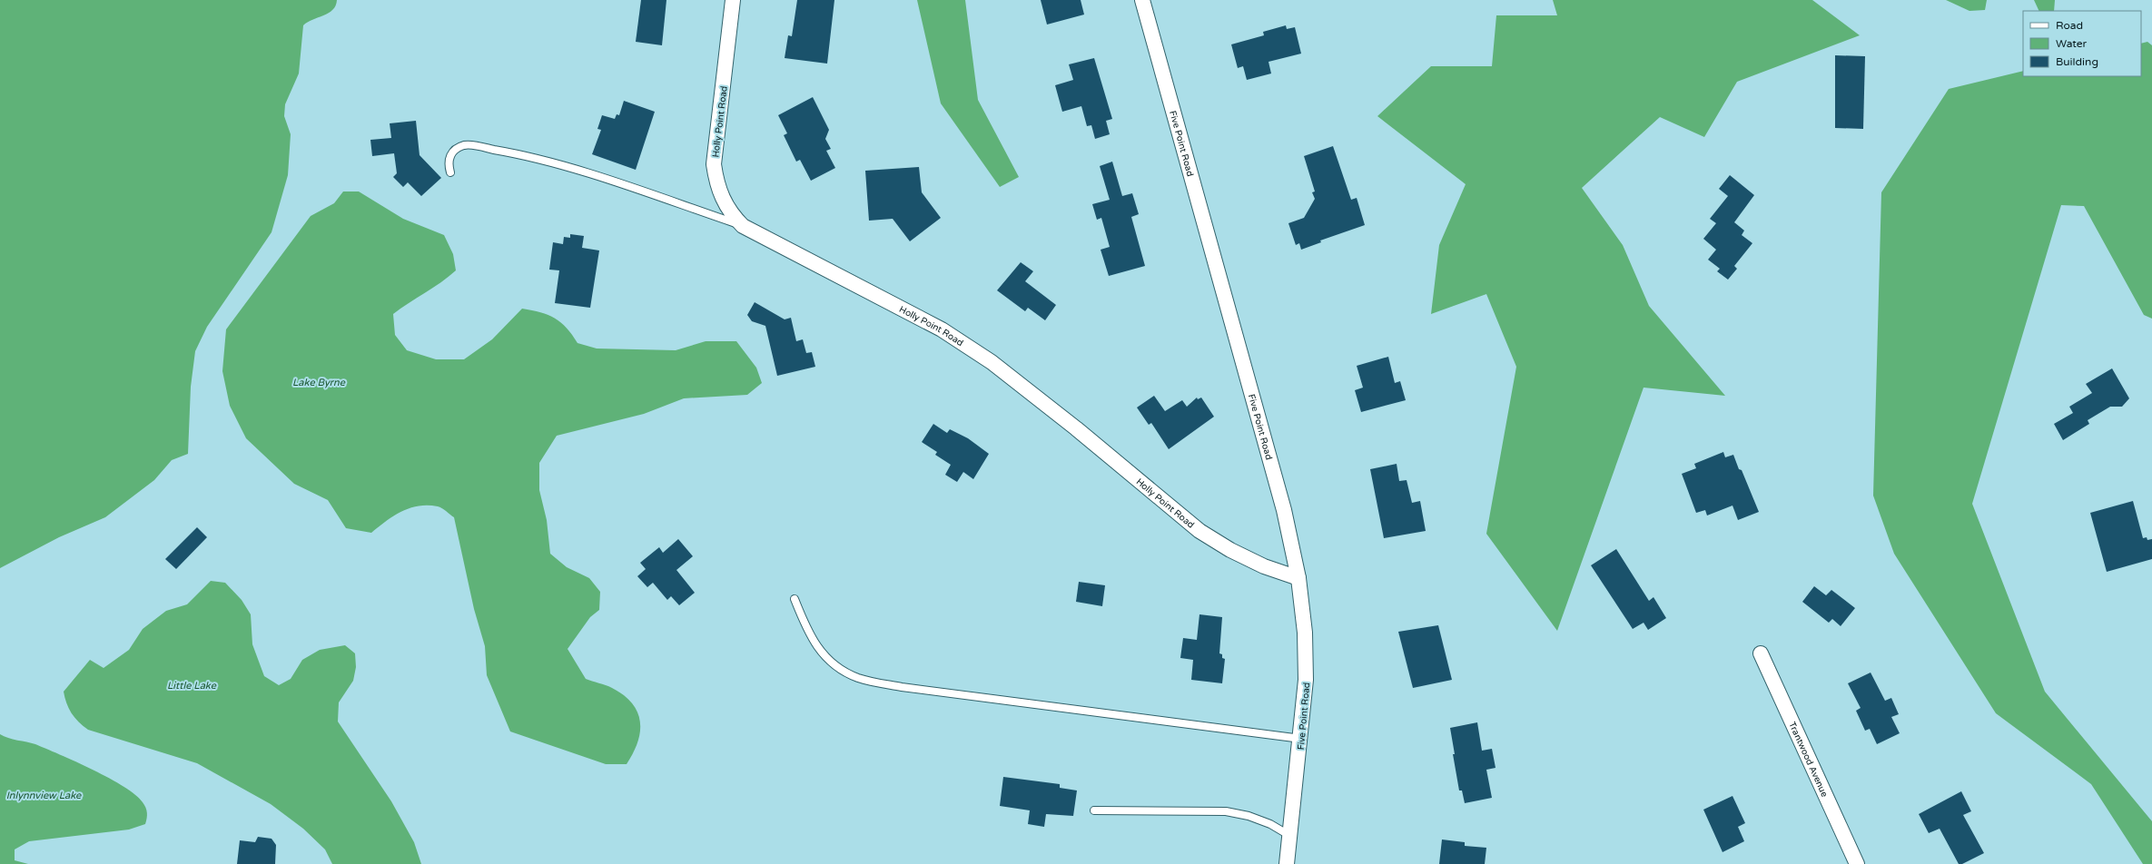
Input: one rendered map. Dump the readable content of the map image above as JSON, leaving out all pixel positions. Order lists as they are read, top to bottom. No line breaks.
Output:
{"streets":{"street":["Holly Point Road","Five Point Road","Trantwood Avenue"]},"crossings":[["Holly Point Road","Five Point Road"]],"water":["Lake Byrne","Little Lake","Inlynnview Lake"],"legend":["Road","Water","Building"]}
